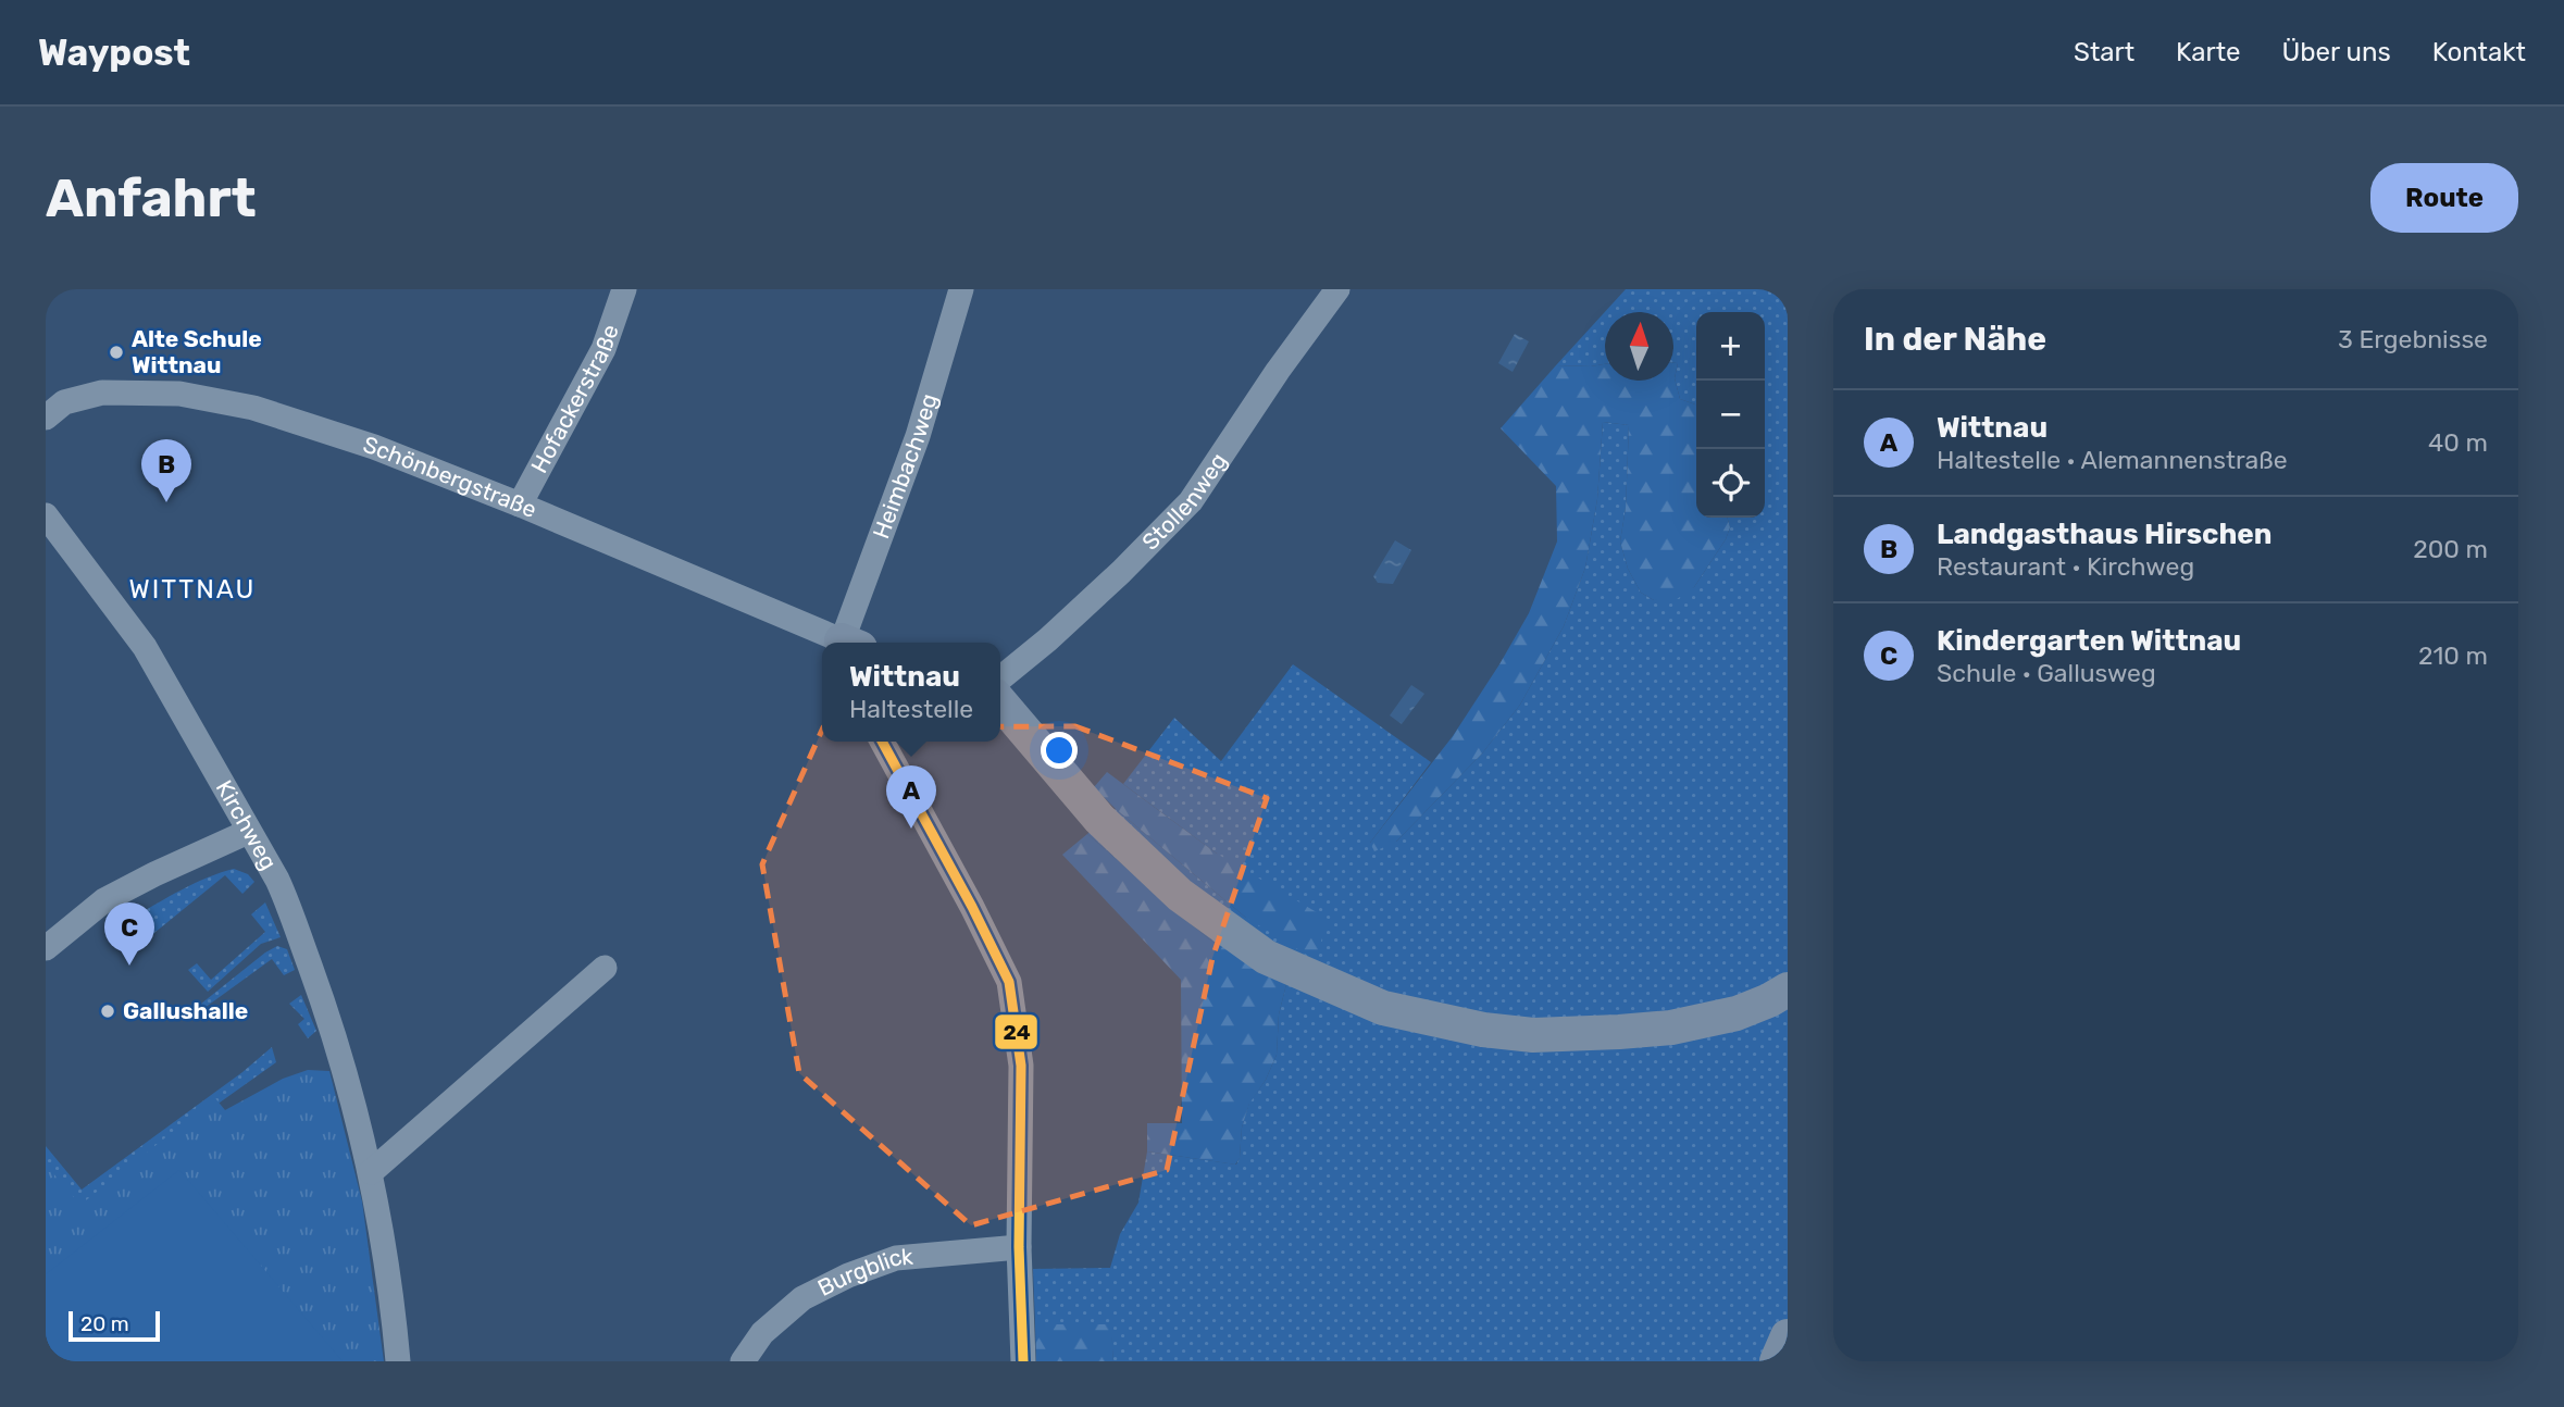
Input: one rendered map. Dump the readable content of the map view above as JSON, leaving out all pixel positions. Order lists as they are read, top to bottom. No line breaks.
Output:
{"streets":{"street":["Hofackerstraße","Heimbachweg","Schönbergstraße","Stollenweg","Kirchweg","Burgblick"]},"crossings":[["Hofackerstraße","Schönbergstraße"]],"districts":["WITTNAU"],"places":["Alte Schule Wittnau","Gallushalle"],"lines":["transit line 24"],"scale_bar":"20 m","north":"top","page":{"header":"Waypost","nav":["Start","Karte","Über uns","Kontakt"],"buttons":"Route","title":"Anfahrt","heading":["In der Nähe","3 Ergebnisse"],"map_buttons":["+","−"],"list":[{"mark":"A","name":"Wittnau","note":"Haltestelle · Alemannenstraße","value":"40 m"},{"mark":"B","name":"Landgasthaus Hirschen","note":"Restaurant · Kirchweg","value":"200 m"},{"mark":"C","name":"Kindergarten Wittnau","note":"Schule · Gallusweg","value":"210 m"}],"pins":["B","A","C"],"popup":["Wittnau","Haltestelle"],"scale":"20 m"}}
